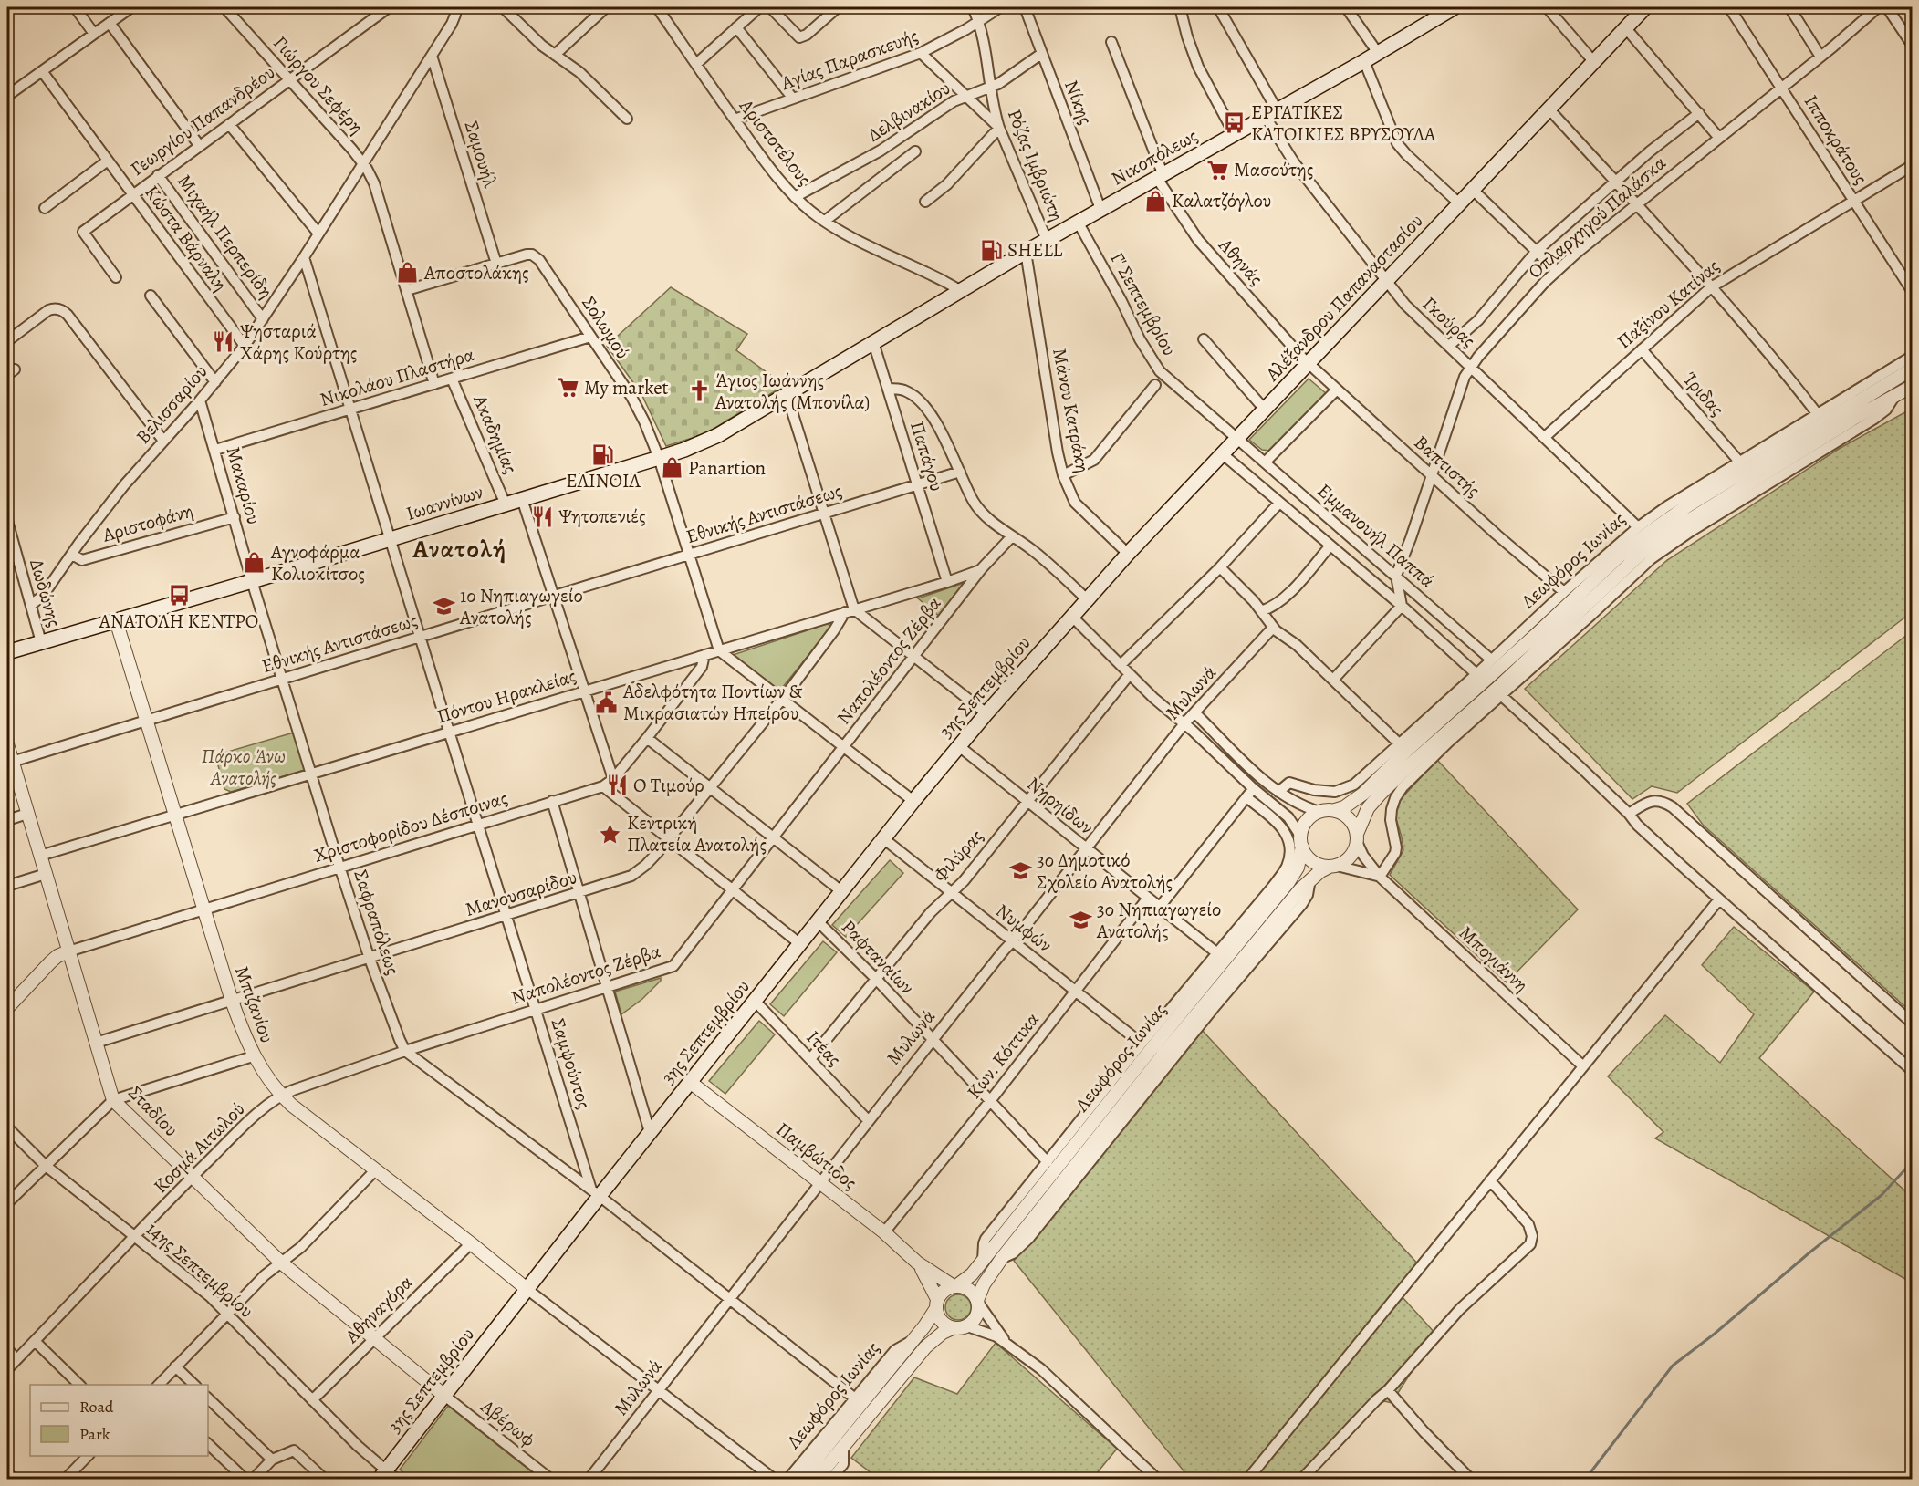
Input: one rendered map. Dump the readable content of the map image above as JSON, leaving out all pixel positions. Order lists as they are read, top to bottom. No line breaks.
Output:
{"streets":{"main road":["Νικοπόλεως","Αλέξανδρου Παπαναστασίου","Ιωαννίνων","3ης Σεπτεμβρίου"],"street":["Αγίας Παρασκευής","Γιώργου Σεφέρη","Νίκης","Δελβινακίου","Γεωργίου Παπανδρέου","Ιπποκράτους","Αριστοτέλους","Σαμουήλ","Ρόζας Ιμβριώτη","Οπλαρχηγού Παλάσκα","Μιχαήλ Περπερίδη","Κώστα Βάρναλη","Αθηνάς","Γ' Σεπτεμβρίου","Παξίνου Κατίνας","Γκούρας","Σολωμού","Νικολάου Πλαστήρα","Ίριδας","Βελισσαρίου","Μάνου Κατράκη","Ακαδημίας","Παπάγου","Βαπτιστής","Μακαρίου","Εθνικής Αντιστάσεως","Αριστοφάνη","Εμμανουήλ Παππά","Λεωφόρος Ιωνίας","Δωδώνης","Ναπολέοντος Ζέρβα","Μυλωνά","Πόντου Ηρακλείας","Νηρηίδων","Χριστοφορίδου Δέσποινας","Φιλύρας","Μανουσαρίδου","Σαφραπόλεως","Νυμφών","Ραφταναίων","Μπογιάννη","Μπιζανίου","Ιτέας","Κων. Κόττικα","Σαμψούντος","Σταδίου","Κοσμά Αιτωλού","Παμβώτιδος","14ης Σεπτεμβρίου","Αθηναγόρα","Αβέρωφ"]},"crossings":[["Αγίας Παρασκευής","Αριστοτέλους"],["Αγίας Παρασκευής","Ρόζας Ιμβριώτη"],["Γιώργου Σεφέρη","Γεωργίου Παπανδρέου"],["Γιώργου Σεφέρη","Σολωμού"],["Γιώργου Σεφέρη","Νικολάου Πλαστήρα"],["Γιώργου Σεφέρη","Βελισσαρίου"],["Νίκης","Δελβινακίου"],["Νίκης","Νικοπόλεως"],["Δελβινακίου","Αριστοτέλους"],["Δελβινακίου","Ρόζας Ιμβριώτη"],["Γεωργίου Παπανδρέου","Μιχαήλ Περπερίδη"],["Γεωργίου Παπανδρέου","Κώστα Βάρναλη"],["Ιπποκράτους","Οπλαρχηγού Παλάσκα"],["Ιπποκράτους","Παξίνου Κατίνας"],["Αριστοτέλους","Νικοπόλεως"],["Σαμουήλ","Σολωμού"],["Σαμουήλ","Βελισσαρίου"],["Νικοπόλεως","Ρόζας Ιμβριώτη"],["Νικοπόλεως","Αθηνάς"],["Νικοπόλεως","Γ' Σεπτεμβρίου"],["Νικοπόλεως","Γκούρας"],["Νικοπόλεως","Μάνου Κατράκη"],["Νικοπόλεως","Παπάγου"],["Νικοπόλεως","Ιωαννίνων"],["Οπλαρχηγού Παλάσκα","Γκούρας"],["Οπλαρχηγού Παλάσκα","Βαπτιστής"],["Οπλαρχηγού Παλάσκα","Εμμανουήλ Παππά"],["Μιχαήλ Περπερίδη","Βελισσαρίου"],["Κώστα Βάρναλη","Βελισσαρίου"],["Αθηνάς","Αλέξανδρου Παπαναστασίου"],["Αθηνάς","Βαπτιστής"],["Αλέξανδρου Παπαναστασίου","Γ' Σεπτεμβρίου"],["Αλέξανδρου Παπαναστασίου","Γκούρας"],["Αλέξανδρου Παπαναστασίου","Μάνου Κατράκη"],["Αλέξανδρου Παπαναστασίου","Βαπτιστής"],["Αλέξανδρου Παπαναστασίου","Εμμανουήλ Παππά"],["Αλέξανδρου Παπαναστασίου","3ης Σεπτεμβρίου"],["Γ' Σεπτεμβρίου","Εμμανουήλ Παππά"],["Παξίνου Κατίνας","Γκούρας"],["Παξίνου Κατίνας","Ίριδας"],["Γκούρας","Λεωφόρος Ιωνίας"],["Σολωμού","Νικολάου Πλαστήρα"],["Σολωμού","Ιωαννίνων"],["Σολωμού","Εθνικής Αντιστάσεως"],["Σολωμού","Πόντου Ηρακλείας"],["Νικολάου Πλαστήρα","Ακαδημίας"],["Νικολάου Πλαστήρα","Μακαρίου"],["Νικολάου Πλαστήρα","Σαμψούντος"],["Ίριδας","Λεωφόρος Ιωνίας"],["Βελισσαρίου","Μακαρίου"],["Βελισσαρίου","Αριστοφάνη"],["Βελισσαρίου","Δωδώνης"],["Βελισσαρίου","Σαμψούντος"],["Ακαδημίας","Ιωαννίνων"],["Παπάγου","Ιωαννίνων"],["Παπάγου","Εθνικής Αντιστάσεως"],["Παπάγου","Πόντου Ηρακλείας"],["Βαπτιστής","Λεωφόρος Ιωνίας"],["Μακαρίου","Ιωαννίνων"],["Μακαρίου","Αριστοφάνη"],["Μακαρίου","Σαφραπόλεως"],["Ιωαννίνων","Δωδώνης"],["Ιωαννίνων","Σαφραπόλεως"],["Ιωαννίνων","Μπιζανίου"],["Ιωαννίνων","Σαμψούντος"],["Εθνικής Αντιστάσεως","Σαφραπόλεως"],["Εθνικής Αντιστάσεως","Μπιζανίου"],["Εθνικής Αντιστάσεως","Σαμψούντος"],["Εθνικής Αντιστάσεως","Σταδίου"],["Εμμανουήλ Παππά","Λεωφόρος Ιωνίας"],["Λεωφόρος Ιωνίας","Μπογιάννη"],["Λεωφόρος Ιωνίας","Παμβώτιδος"],["Ναπολέοντος Ζέρβα","Πόντου Ηρακλείας"],["Ναπολέοντος Ζέρβα","Σαφραπόλεως"],["Ναπολέοντος Ζέρβα","Μπιζανίου"],["Ναπολέοντος Ζέρβα","Σαμψούντος"],["Ναπολέοντος Ζέρβα","Κοσμά Αιτωλού"],["3ης Σεπτεμβρίου","Νηρηίδων"],["3ης Σεπτεμβρίου","Νυμφών"],["3ης Σεπτεμβρίου","Ραφταναίων"],["3ης Σεπτεμβρίου","Μπιζανίου"],["3ης Σεπτεμβρίου","Ιτέας"],["3ης Σεπτεμβρίου","Σαμψούντος"],["3ης Σεπτεμβρίου","Σταδίου"],["3ης Σεπτεμβρίου","Παμβώτιδος"],["3ης Σεπτεμβρίου","14ης Σεπτεμβρίου"],["3ης Σεπτεμβρίου","Αβέρωφ"],["Μυλωνά","Νηρηίδων"],["Μυλωνά","Νυμφών"],["Μυλωνά","Ραφταναίων"],["Μυλωνά","Ιτέας"],["Μυλωνά","Παμβώτιδος"],["Πόντου Ηρακλείας","Χριστοφορίδου Δέσποινας"],["Πόντου Ηρακλείας","Μανουσαρίδου"],["Πόντου Ηρακλείας","Σαφραπόλεως"],["Πόντου Ηρακλείας","Μπιζανίου"],["Πόντου Ηρακλείας","Σαμψούντος"],["Πόντου Ηρακλείας","Σταδίου"],["Νηρηίδων","Φιλύρας"],["Νηρηίδων","Κων. Κόττικα"],["Χριστοφορίδου Δέσποινας","Σαφραπόλεως"],["Χριστοφορίδου Δέσποινας","Μπιζανίου"],["Χριστοφορίδου Δέσποινας","Σαμψούντος"],["Χριστοφορίδου Δέσποινας","Σταδίου"],["Φιλύρας","Νυμφών"],["Φιλύρας","Ραφταναίων"],["Φιλύρας","Ιτέας"],["Μανουσαρίδου","Σαφραπόλεως"],["Μανουσαρίδου","Μπιζανίου"],["Μανουσαρίδου","Σαμψούντος"],["Μανουσαρίδου","Σταδίου"],["Νυμφών","Κων. Κόττικα"],["Ραφταναίων","Κων. Κόττικα"],["Μπιζανίου","Κοσμά Αιτωλού"],["Μπιζανίου","Αθηναγόρα"],["Κων. Κόττικα","Παμβώτιδος"],["Σταδίου","Κοσμά Αιτωλού"],["Σταδίου","Αθηναγόρα"],["Σταδίου","Αβέρωφ"],["Κοσμά Αιτωλού","14ης Σεπτεμβρίου"],["14ης Σεπτεμβρίου","Αθηναγόρα"]],"districts":["Ανατολή"],"parks":["Πάρκο Άνω Ανατολής"],"places":{"bus stop":["ΕΡΓΑΤΙΚΕΣ ΚΑΤΟΙΚΙΕΣ ΒΡΥΣΟΥΛΑ","ΑΝΑΤΟΛΗ ΚΕΝΤΡΟ"],"supermarket":["Μασούτης","My market"],"shop":["Καλατζόγλου","Αποστολάκης","Panartion","Αγνοφάρμα Κολιοκίτσος"],"fuel station":["SHELL","ΕΛΙΝΟΙΛ"],"restaurant":["Ψησταριά Χάρης Κούρτης","Ψητοπενιές","Ο Τιμούρ"],"church":["Άγιος Ιωάννης Ανατολής (Μπονίλα)"],"school or university":["1ο Νηπιαγωγείο Ανατολής","3ο Δημοτικό Σχολείο Ανατολής","3ο Νηπιαγωγείο Ανατολής"],"public building":["Αδελφότητα Ποντίων & Μικρασιατών Ηπείρου"],"place":["Κεντρική Πλατεία Ανατολής"]},"legend":["Road","Park"]}
